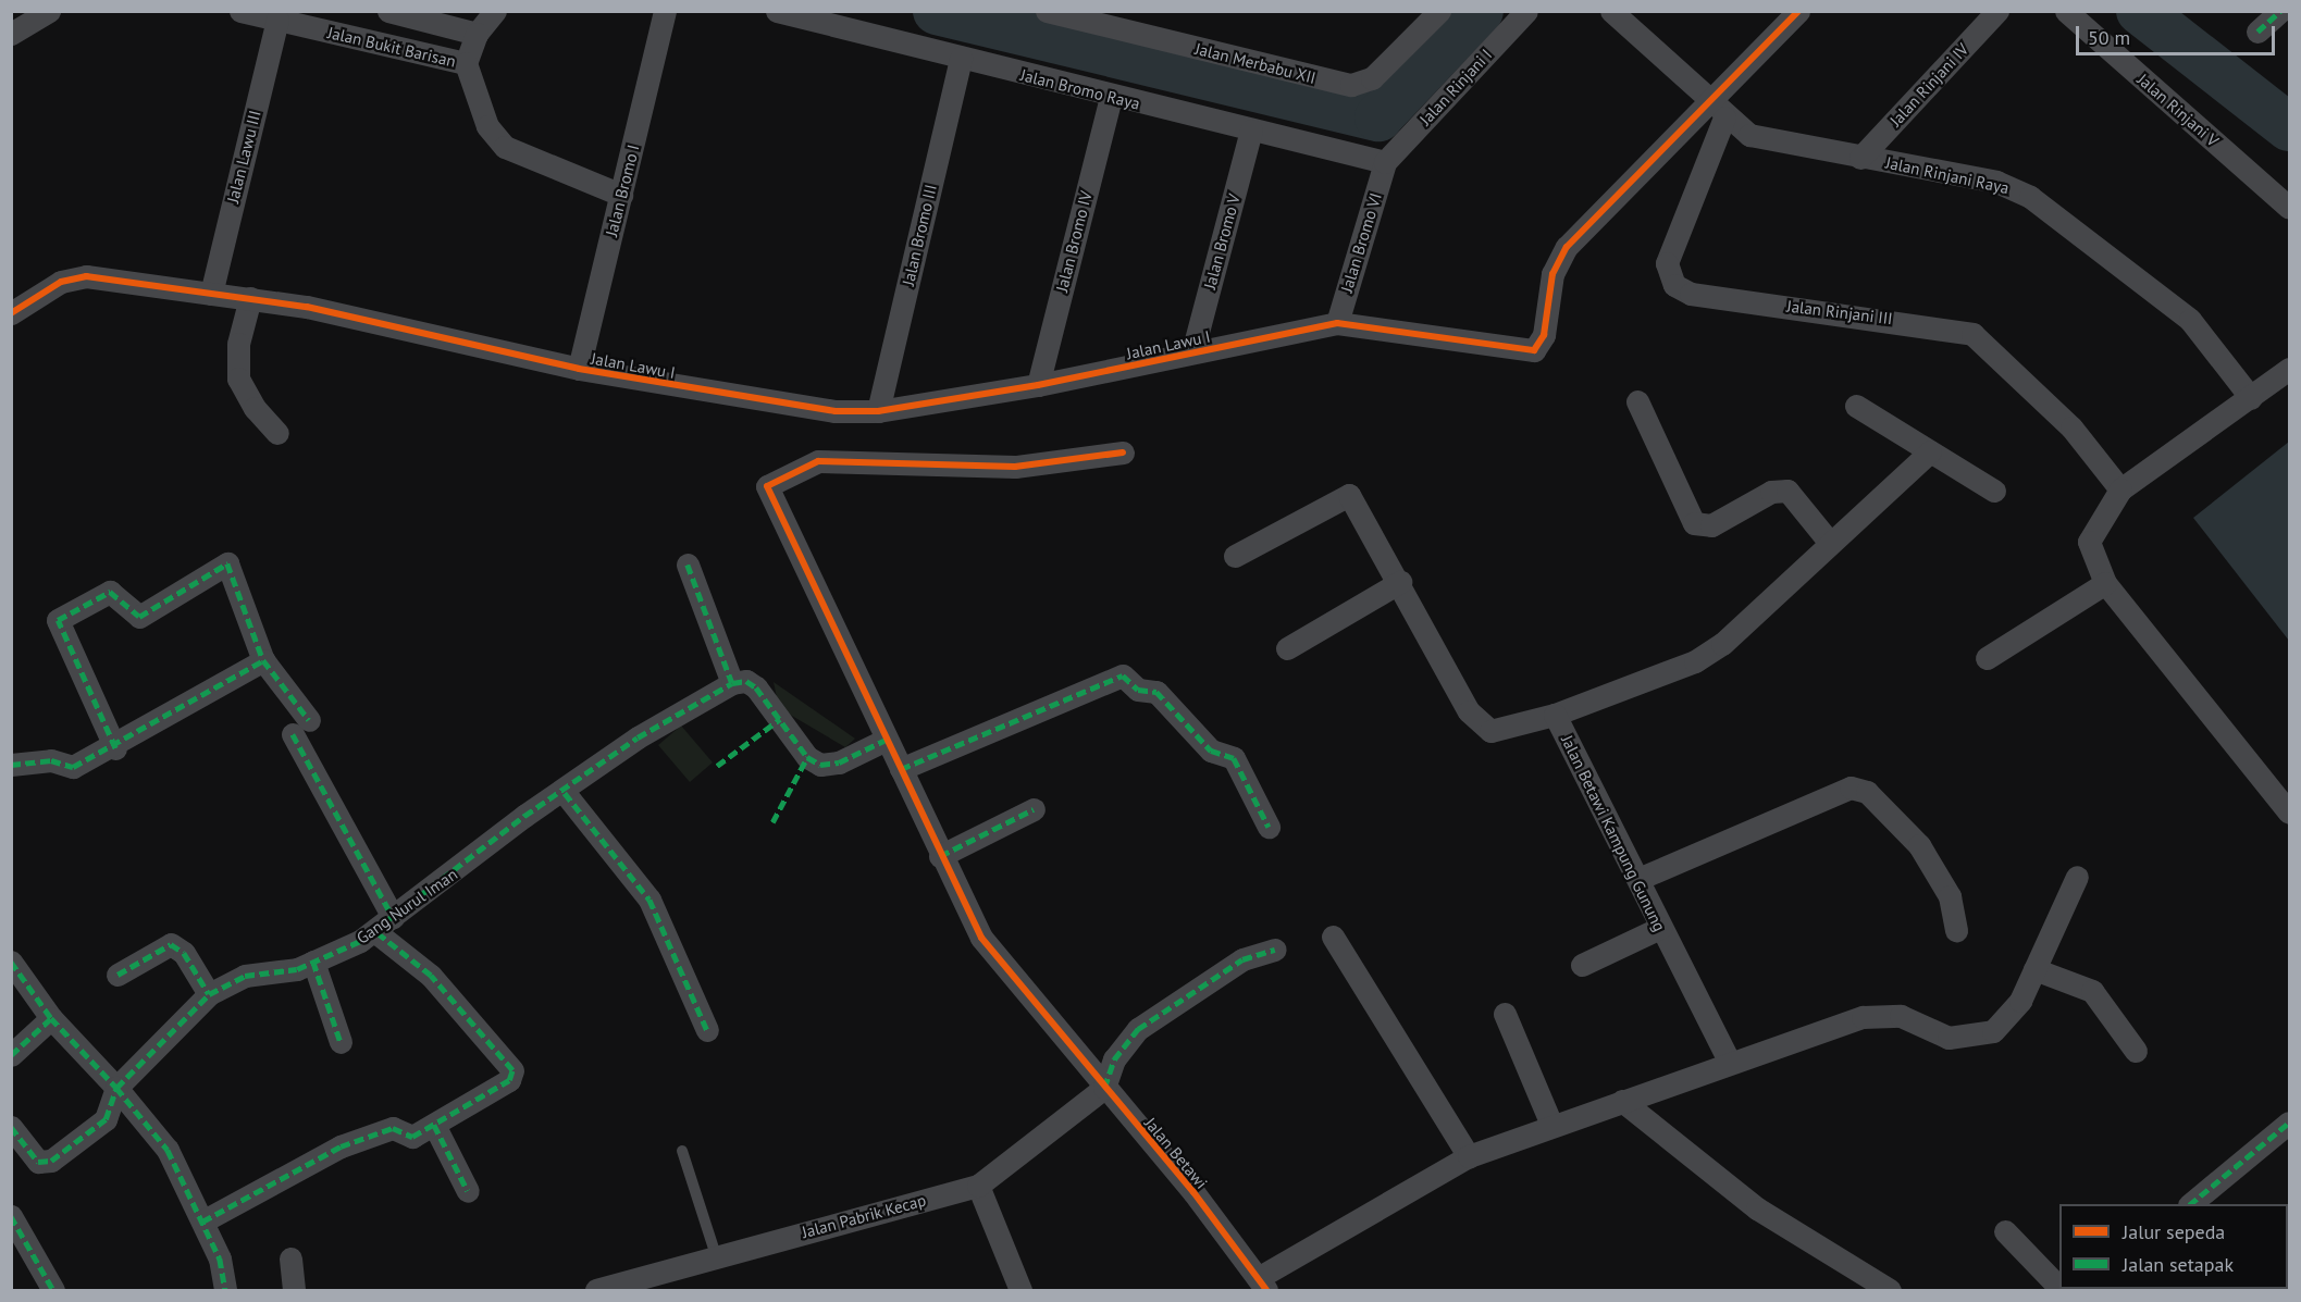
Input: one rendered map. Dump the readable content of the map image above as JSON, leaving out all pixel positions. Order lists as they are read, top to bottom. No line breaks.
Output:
{"streets":{"street":["Jalan Bukit Barisan","Jalan Merbabu XII","Jalan Rinjani IV","Jalan Rinjani I","Jalan Bromo Raya","Jalan Rinjani V","Jalan Lawu III","Jalan Rinjani Raya","Jalan Bromo I","Jalan Bromo III","Jalan Bromo IV","Jalan Bromo V","Jalan Bromo VI","Jalan Rinjani III","Jalan Lawu I","Jalan Betawi Kampung Gunung","Gang Nurul Iman","Jalan Betawi","Jalan Pabrik Kecap"]},"crossings":[["Jalan Bukit Barisan","Jalan Lawu III"],["Jalan Rinjani IV","Jalan Rinjani Raya"],["Jalan Rinjani I","Jalan Bromo Raya"],["Jalan Rinjani I","Jalan Bromo VI"],["Jalan Bromo Raya","Jalan Bromo III"],["Jalan Bromo Raya","Jalan Bromo IV"],["Jalan Bromo Raya","Jalan Bromo V"],["Jalan Bromo Raya","Jalan Bromo VI"],["Jalan Lawu III","Jalan Lawu I"],["Jalan Rinjani Raya","Jalan Rinjani III"],["Jalan Rinjani Raya","Jalan Lawu I"],["Jalan Bromo I","Jalan Lawu I"],["Jalan Bromo III","Jalan Lawu I"],["Jalan Bromo IV","Jalan Lawu I"],["Jalan Bromo V","Jalan Lawu I"],["Jalan Bromo VI","Jalan Lawu I"],["Jalan Rinjani III","Jalan Lawu I"],["Jalan Betawi","Jalan Pabrik Kecap"]],"legend":["Jalur sepeda","Jalan setapak"],"scale_bar":"50 m"}
